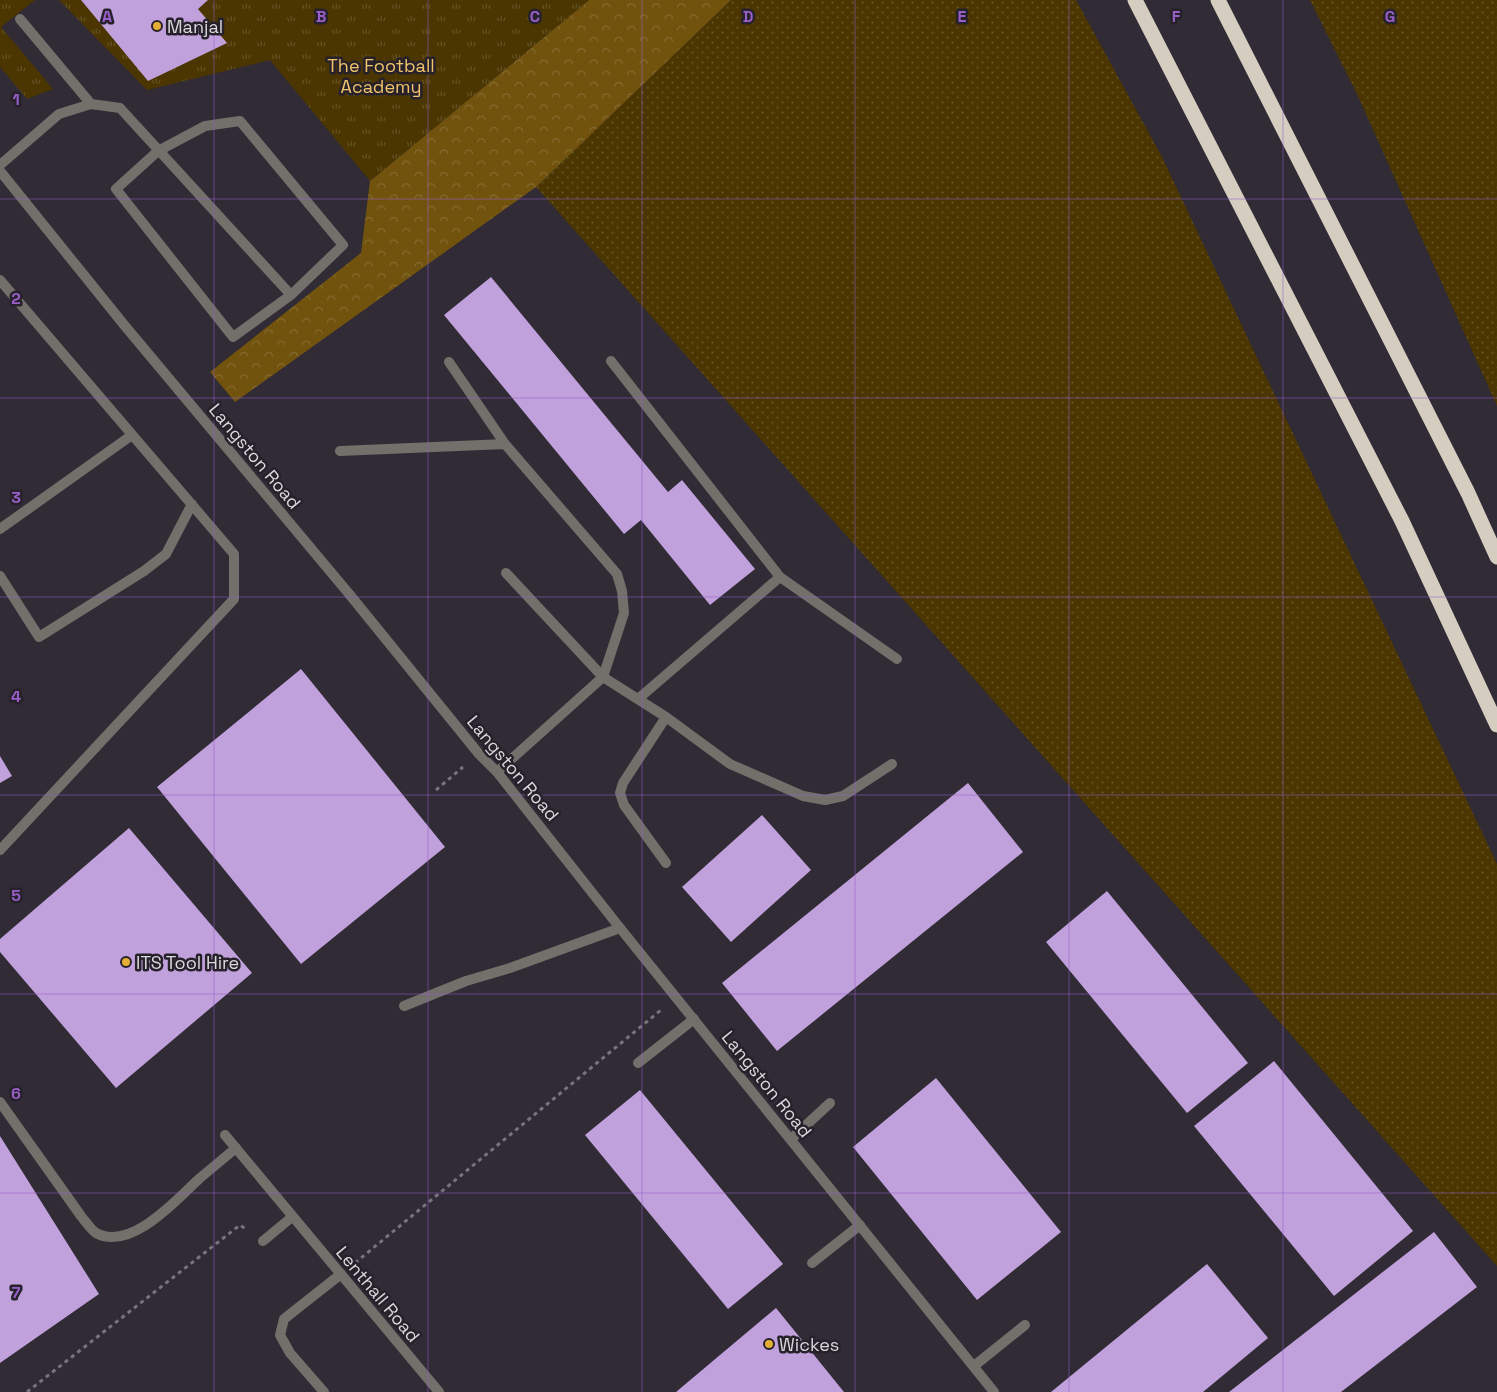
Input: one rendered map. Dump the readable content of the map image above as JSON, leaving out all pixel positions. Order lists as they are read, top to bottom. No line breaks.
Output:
{"streets":{"street":["Langston Road","Lenthall Road"]},"parks":["The Football Academy"],"places":["Manjal","ITS Tool Hire","Wickes"],"grid":{"columns":["A","B","C","D","E","F","G"],"rows":["1","2","3","4","5","6","7"]}}
